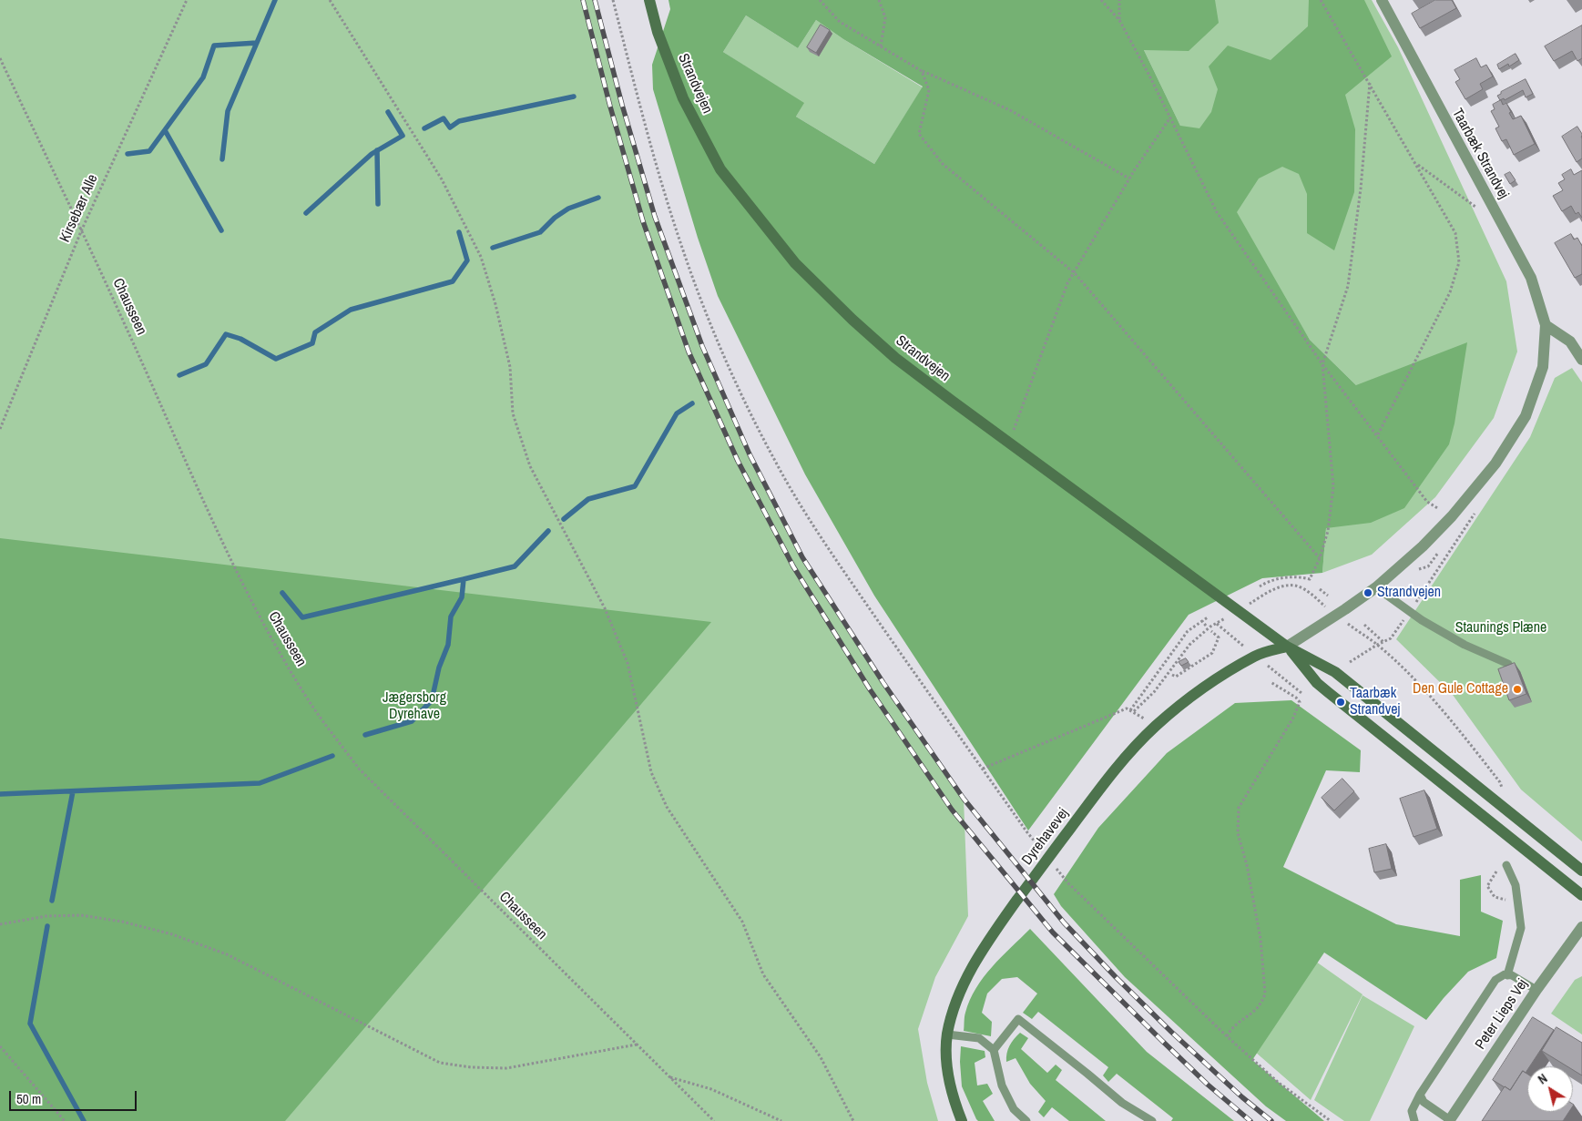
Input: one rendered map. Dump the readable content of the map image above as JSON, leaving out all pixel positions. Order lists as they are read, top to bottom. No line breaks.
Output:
{"streets":{"main road":["Strandvejen","Dyrehavevej"],"street":["Taarbæk Strandvej","Peter Lieps Vej"],"path":["Kirsebær Alle","Chausseen"]},"crossings":[["Strandvejen","Taarbæk Strandvej"],["Strandvejen","Dyrehavevej"],["Taarbæk Strandvej","Dyrehavevej"],["Kirsebær Alle","Chausseen"]],"parks":["Staunings Plæne","Jægersborg Dyrehave"],"places":["Strandvejen","Den Gule Cottage","Taarbæk Strandvej"],"scale_bar":"50 m","north":"top left"}
